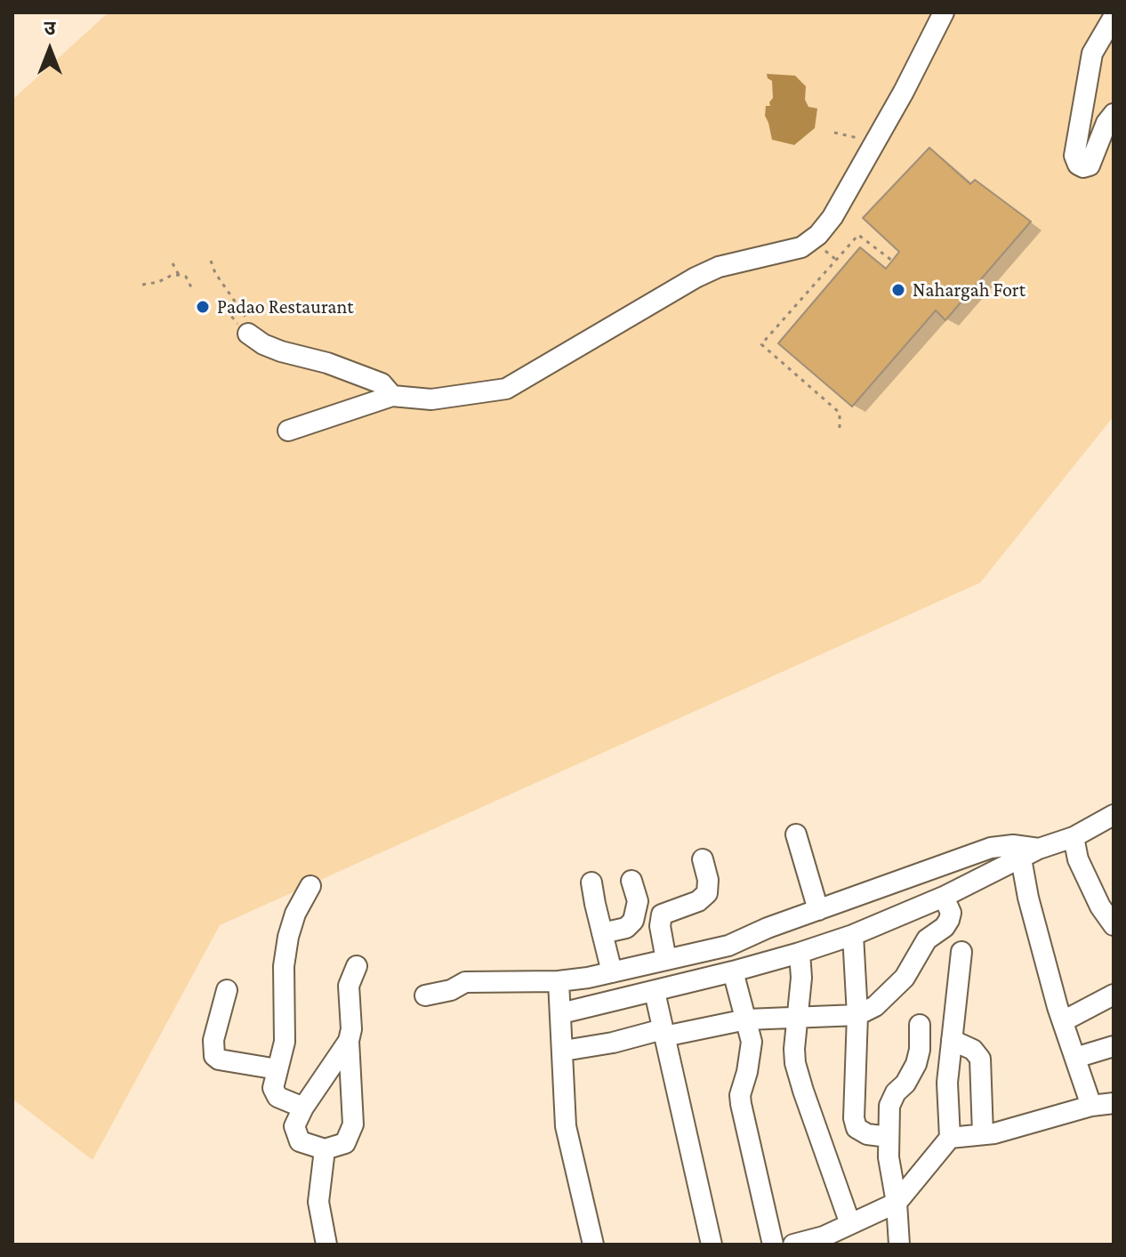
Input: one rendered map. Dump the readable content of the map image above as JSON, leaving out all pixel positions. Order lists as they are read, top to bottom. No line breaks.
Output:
{"places":["Nahargah Fort","Padao Restaurant"],"north":"top"}
